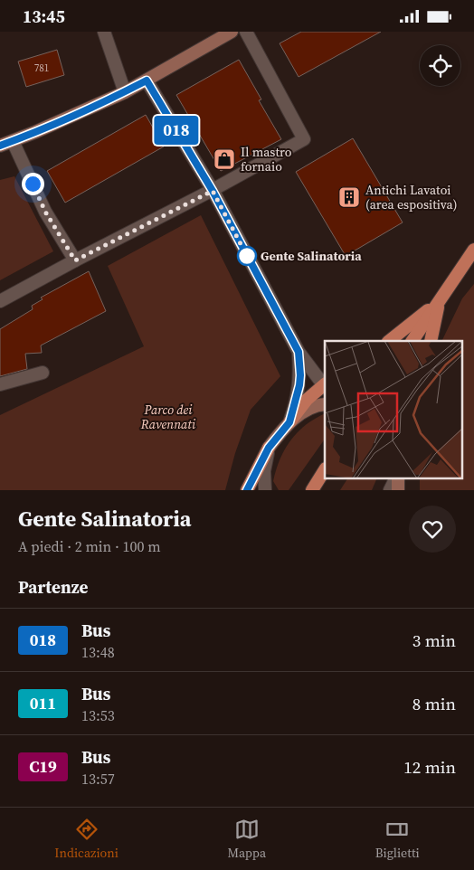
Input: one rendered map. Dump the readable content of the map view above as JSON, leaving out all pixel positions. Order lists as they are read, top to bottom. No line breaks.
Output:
{"parks":["Parco dei Ravennati"],"places":{"shop":["Il mastro fornaio"],"building":["Antichi Lavatoi (area espositiva)"],"other":["Gente Salinatoria"]},"lines":["bus line 018"],"house_numbers":["781"],"page":{"status":"13:45","on_map":"018","heading":[["Gente Salinatoria","A piedi · 2 min · 100 m"],"Partenze"],"list":[{"mark":"018","name":"Bus","note":"13:48","value":"3 min"},{"mark":"011","name":"Bus","note":"13:53","value":"8 min"},{"mark":"C19","name":"Bus","note":"13:57","value":"12 min"}],"tabs":["Indicazioni","Mappa","Biglietti"]}}
